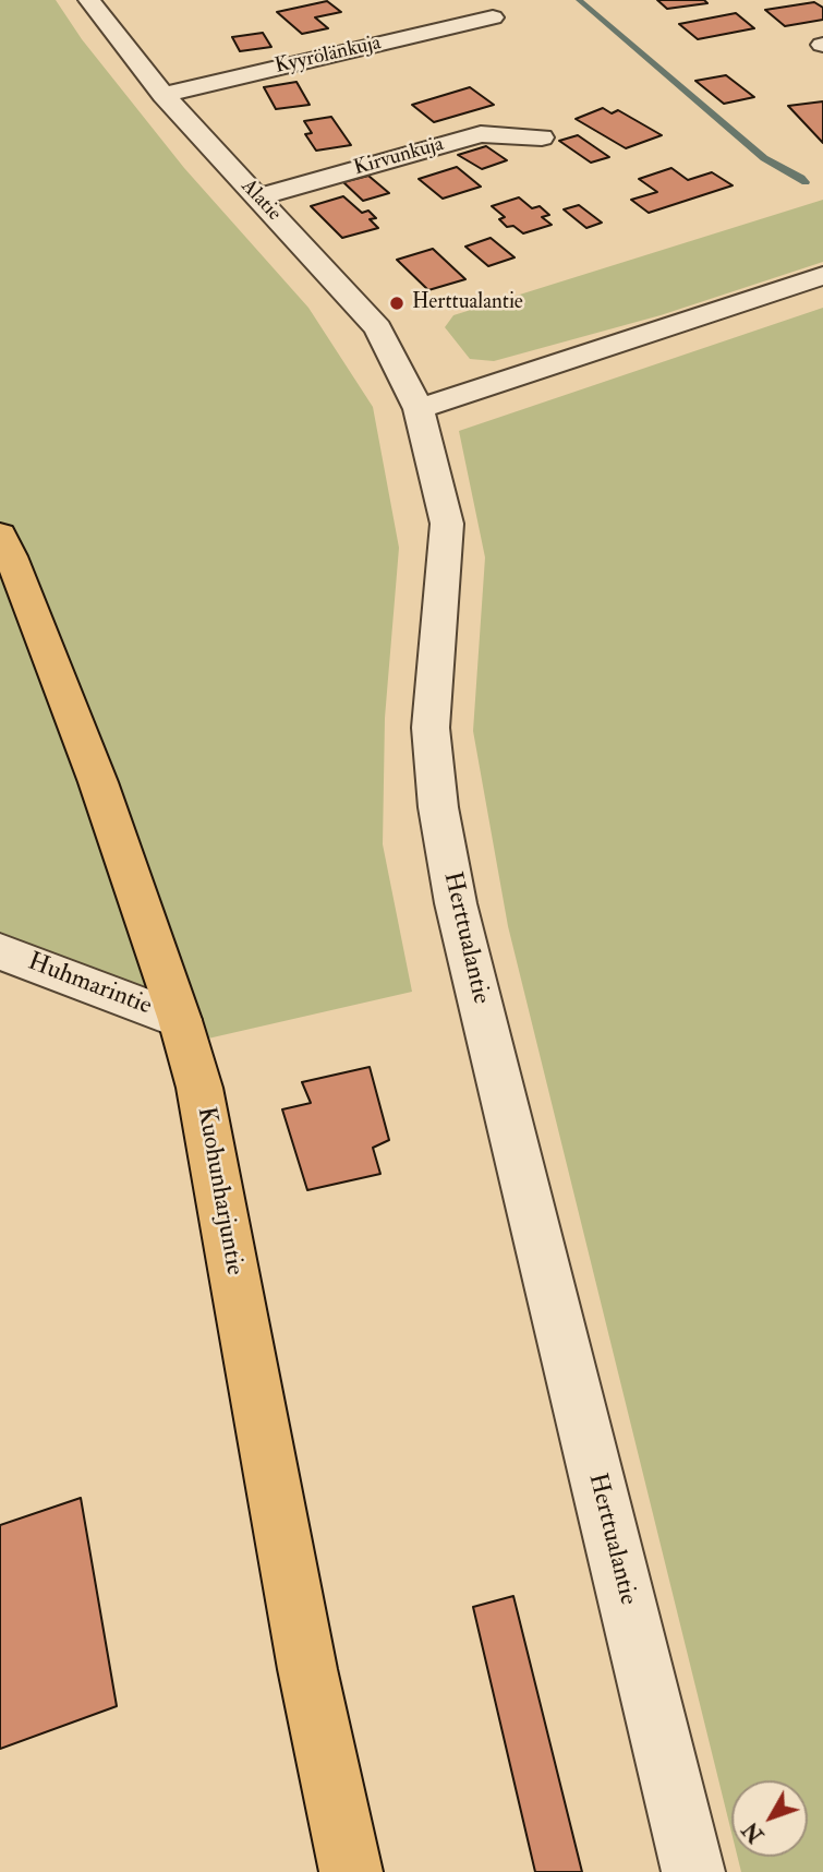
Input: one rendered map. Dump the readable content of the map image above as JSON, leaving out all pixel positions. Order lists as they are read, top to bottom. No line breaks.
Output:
{"streets":{"main road":["Kuohunharjuntie"],"street":["Kyyrölänkuja","Kirvunkuja","Alatie","Herttualantie","Huhmarintie"]},"crossings":[["Kyyrölänkuja","Alatie"],["Kirvunkuja","Alatie"],["Alatie","Herttualantie"],["Huhmarintie","Kuohunharjuntie"]],"places":["Herttualantie"],"north":"bottom left"}
